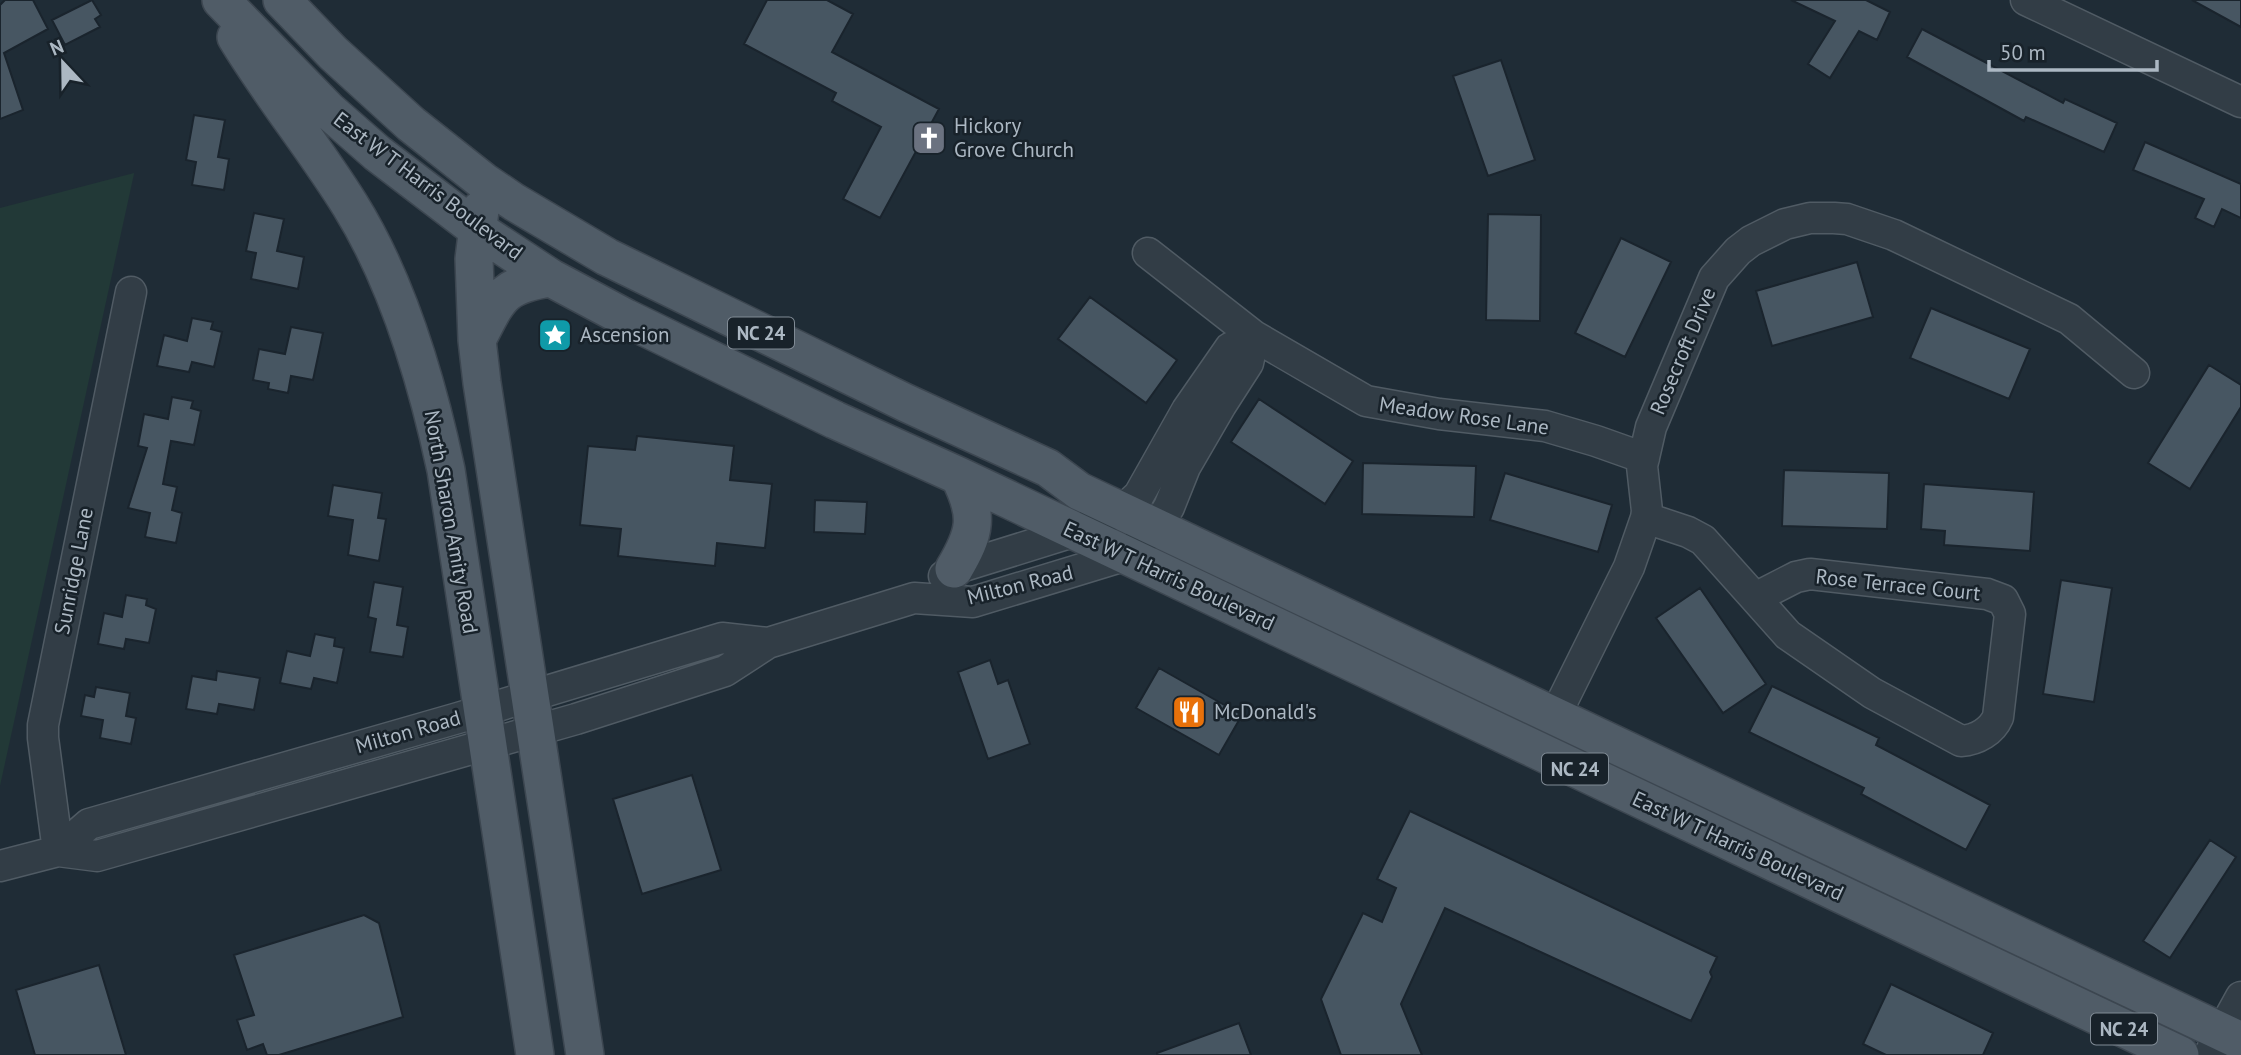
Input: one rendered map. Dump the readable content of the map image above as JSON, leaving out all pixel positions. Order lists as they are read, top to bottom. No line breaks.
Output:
{"streets":{"main road":["East W T Harris Boulevard","NC 24","North Sharon Amity Road"],"street":["Rosecroft Drive","Meadow Rose Lane","Sunridge Lane","Milton Road","Rose Terrace Court"]},"crossings":[["East W T Harris Boulevard","Rosecroft Drive"],["East W T Harris Boulevard","Milton Road"],["Rosecroft Drive","Meadow Rose Lane"],["Rosecroft Drive","Rose Terrace Court"],["North Sharon Amity Road","Milton Road"],["Sunridge Lane","Milton Road"]],"places":{"church":["Hickory Grove Church"],"place":["Ascension"],"restaurant":["McDonald's"]},"scale_bar":"50 m","north":"top"}
